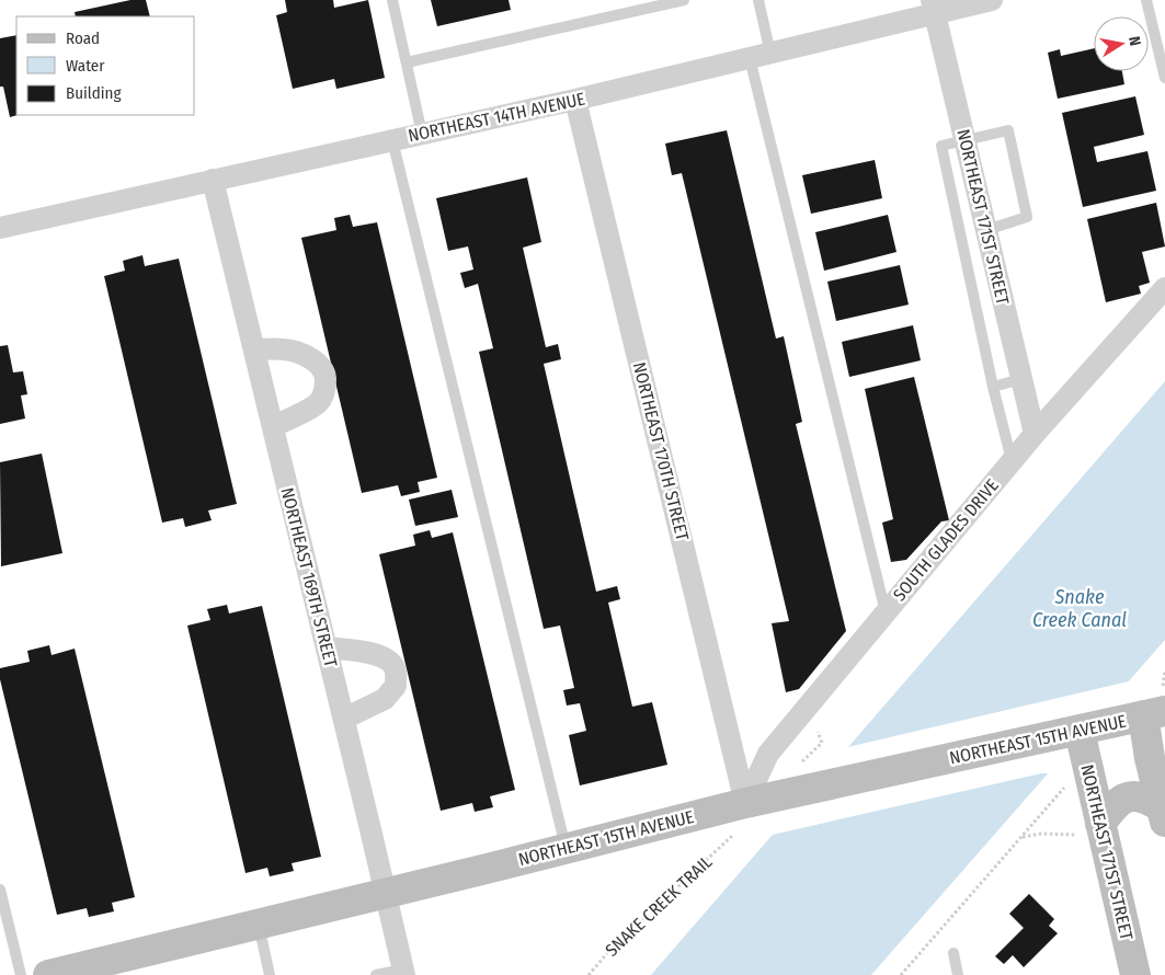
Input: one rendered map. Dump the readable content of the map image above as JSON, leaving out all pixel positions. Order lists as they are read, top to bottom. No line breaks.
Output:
{"streets":{"street":["NORTHEAST 14TH AVENUE","NORTHEAST 171ST STREET","NORTHEAST 170TH STREET","SOUTH GLADES DRIVE","NORTHEAST 169TH STREET","NORTHEAST 15TH AVENUE"],"path":["SNAKE CREEK TRAIL"]},"crossings":[["NORTHEAST 14TH AVENUE","NORTHEAST 171ST STREET"],["NORTHEAST 14TH AVENUE","NORTHEAST 170TH STREET"],["NORTHEAST 14TH AVENUE","NORTHEAST 169TH STREET"],["NORTHEAST 171ST STREET","SOUTH GLADES DRIVE"],["NORTHEAST 171ST STREET","NORTHEAST 15TH AVENUE"],["NORTHEAST 170TH STREET","SOUTH GLADES DRIVE"],["NORTHEAST 170TH STREET","NORTHEAST 15TH AVENUE"],["SOUTH GLADES DRIVE","NORTHEAST 15TH AVENUE"],["NORTHEAST 169TH STREET","NORTHEAST 15TH AVENUE"]],"water":["Snake Creek Canal"],"legend":["Road","Water","Building"],"north":"right"}
